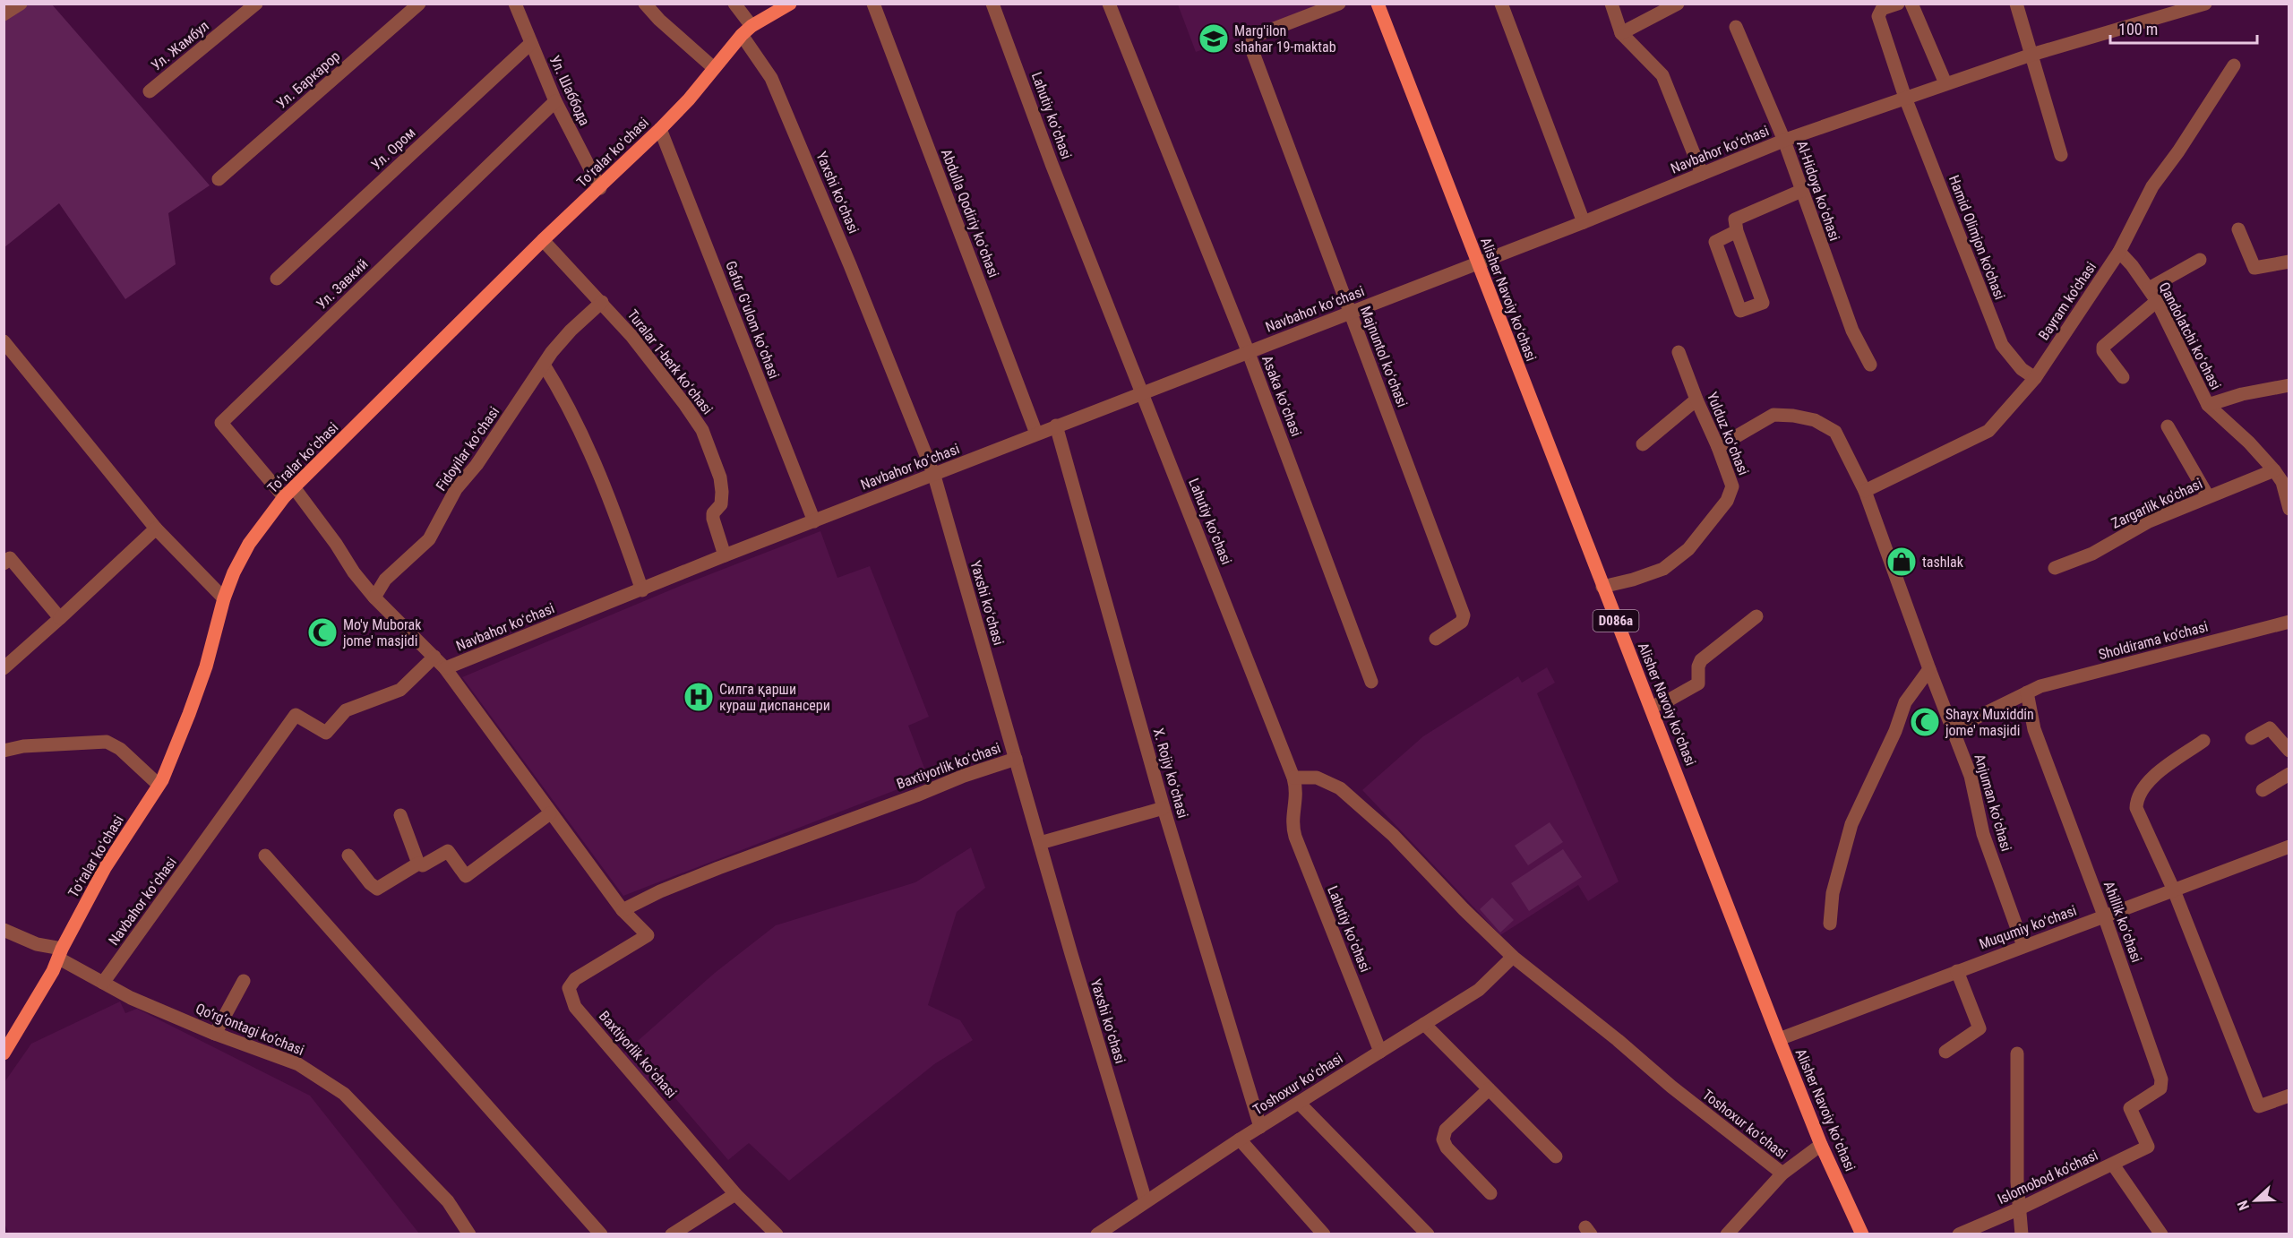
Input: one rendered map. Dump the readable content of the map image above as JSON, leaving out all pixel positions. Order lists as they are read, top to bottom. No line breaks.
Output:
{"streets":{"main road":["Toʻralar koʻchasi","Alisher Navoiy koʻchasi","D086a"],"street":["Ул. Жамбул","Ул. Баркарор","Ул. Шаббода","Lahutiy koʻchasi","Ул. Ором","Navbahor koʻchasi","Al-Hidoya koʻchasi","Yaxshi koʻchasi","Abdulla Qodiriy koʻchasi","Hamid Olimjon ko'chasi","Ул. Завкий","Bayram ko'chasi","Gafur Gʻulom koʻchasi","Qandolatchi koʻchasi","Majnuntol koʻchasi","Turalar 1-berk koʻchasi","Asaka koʻchasi","Yulduz koʻchasi","Fidoyilar koʻchasi","Zargarlik ko'chasi","Sholdirama ko‘chasi","Baxtiyorlik koʻchasi","X. Rojiy koʻchasi","Anjuman koʻchasi","Ahillik koʻchasi","Muqumiy koʻchasi","Qo‘rg‘ontagi ko‘chasi","Toshoxur koʻchasi","Islomobod ko‘chasi"]},"crossings":[["Ул. Шаббода","Ул. Ором"],["Ул. Шаббода","Toʻralar koʻchasi"],["Ул. Шаббода","Ул. Завкий"],["Lahutiy koʻchasi","Navbahor koʻchasi"],["Lahutiy koʻchasi","Toshoxur koʻchasi"],["Navbahor koʻchasi","Al-Hidoya koʻchasi"],["Navbahor koʻchasi","Yaxshi koʻchasi"],["Navbahor koʻchasi","Abdulla Qodiriy koʻchasi"],["Navbahor koʻchasi","Hamid Olimjon ko'chasi"],["Navbahor koʻchasi","Alisher Navoiy koʻchasi"],["Navbahor koʻchasi","Gafur Gʻulom koʻchasi"],["Navbahor koʻchasi","Majnuntol koʻchasi"],["Navbahor koʻchasi","Turalar 1-berk koʻchasi"],["Navbahor koʻchasi","Asaka koʻchasi"],["Navbahor koʻchasi","Baxtiyorlik koʻchasi"],["Navbahor koʻchasi","X. Rojiy koʻchasi"],["Navbahor koʻchasi","Qo‘rg‘ontagi ko‘chasi"],["Toʻralar koʻchasi","Yaxshi koʻchasi"],["Toʻralar koʻchasi","Ул. Завкий"],["Toʻralar koʻchasi","Gafur Gʻulom koʻchasi"],["Toʻralar koʻchasi","Turalar 1-berk koʻchasi"],["Toʻralar koʻchasi","Qo‘rg‘ontagi ko‘chasi"],["Yaxshi koʻchasi","Baxtiyorlik koʻchasi"],["Yaxshi koʻchasi","Toshoxur koʻchasi"],["Hamid Olimjon ko'chasi","Bayram ko'chasi"],["Alisher Navoiy koʻchasi","Yulduz koʻchasi"],["Alisher Navoiy koʻchasi","Muqumiy koʻchasi"],["Bayram ko'chasi","Qandolatchi koʻchasi"],["Bayram ko'chasi","Anjuman koʻchasi"],["Qandolatchi koʻchasi","Zargarlik ko'chasi"],["Turalar 1-berk koʻchasi","Fidoyilar koʻchasi"],["Yulduz koʻchasi","Anjuman koʻchasi"],["Sholdirama ko‘chasi","Anjuman koʻchasi"],["Sholdirama ko‘chasi","Ahillik koʻchasi"],["X. Rojiy koʻchasi","Toshoxur koʻchasi"],["Anjuman koʻchasi","Muqumiy koʻchasi"],["Ahillik koʻchasi","Muqumiy koʻchasi"],["Ahillik koʻchasi","Islomobod ko‘chasi"]],"places":{"school or university":["Marg'ilon shahar 19-maktab"],"shop":["tashlak"],"mosque":["Mo'y Muborak jome' masjidi","Shayx Muxiddin jome' masjidi"],"hospital":["Силга қарши кураш диспансери"]},"scale_bar":"100 m","north":"left"}
